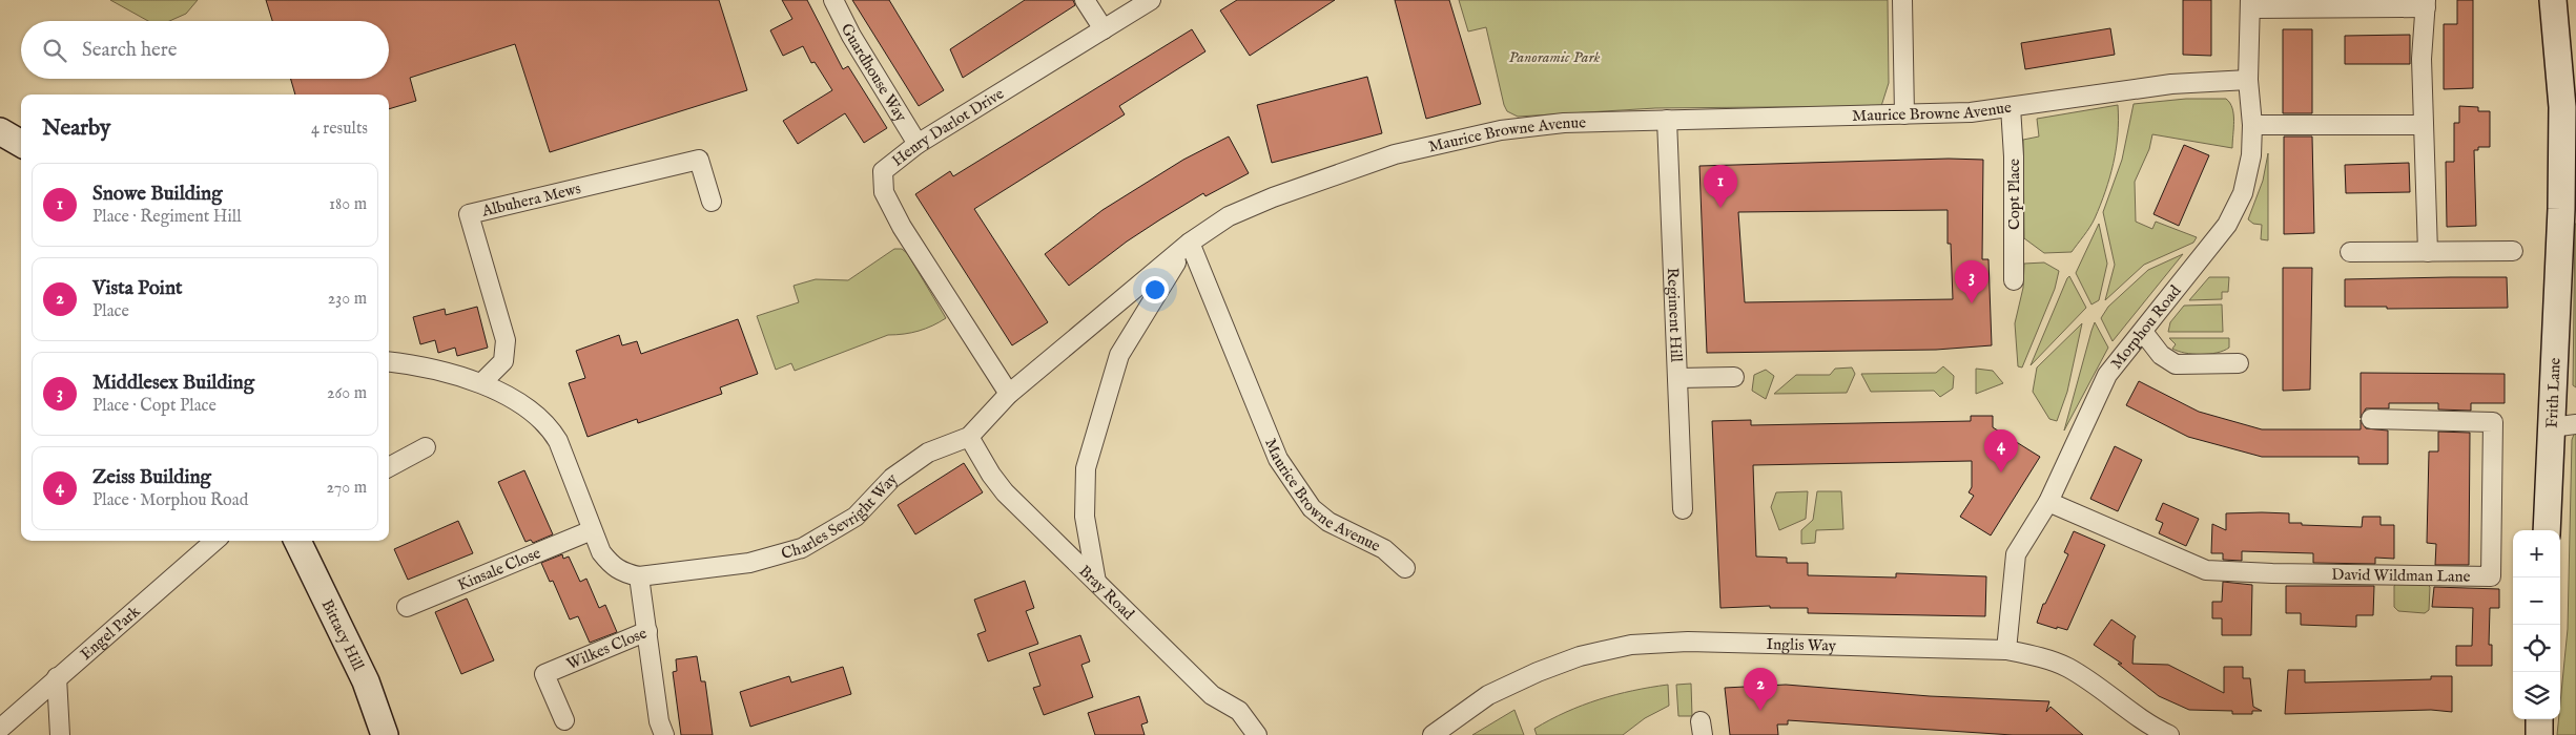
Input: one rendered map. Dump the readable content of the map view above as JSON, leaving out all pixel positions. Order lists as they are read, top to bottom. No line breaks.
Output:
{"streets":{"street":["Guardhouse Way","Maurice Browne Avenue","Henry Darlot Drive","Copt Place","Albuhera Mews","Regiment Hill","Morphou Road","Frith Lane","Charles Sevright Way","Kinsale Close","David Wildman Lane","Bray Road","Engel Park","Bittacy Hill","Inglis Way","Wilkes Close"]},"crossings":[["Guardhouse Way","Henry Darlot Drive"],["Maurice Browne Avenue","Copt Place"],["Maurice Browne Avenue","Regiment Hill"],["Maurice Browne Avenue","Morphou Road"],["Maurice Browne Avenue","Charles Sevright Way"],["Henry Darlot Drive","Charles Sevright Way"],["Morphou Road","David Wildman Lane"],["Morphou Road","Inglis Way"],["Charles Sevright Way","Bray Road"]],"parks":["Panoramic Park"],"page":{"search":"Search here","heading":["Nearby","4 results"],"list":[{"mark":"1","name":"Snowe Building","note":"Place · Regiment Hill","value":"180 m"},{"mark":"2","name":"Vista Point","note":"Place","value":"230 m"},{"mark":"3","name":"Middlesex Building","note":"Place · Copt Place","value":"260 m"},{"mark":"4","name":"Zeiss Building","note":"Place · Morphou Road","value":"270 m"}],"pins":["1","3","4","2"],"map_buttons":["+","−"]}}
